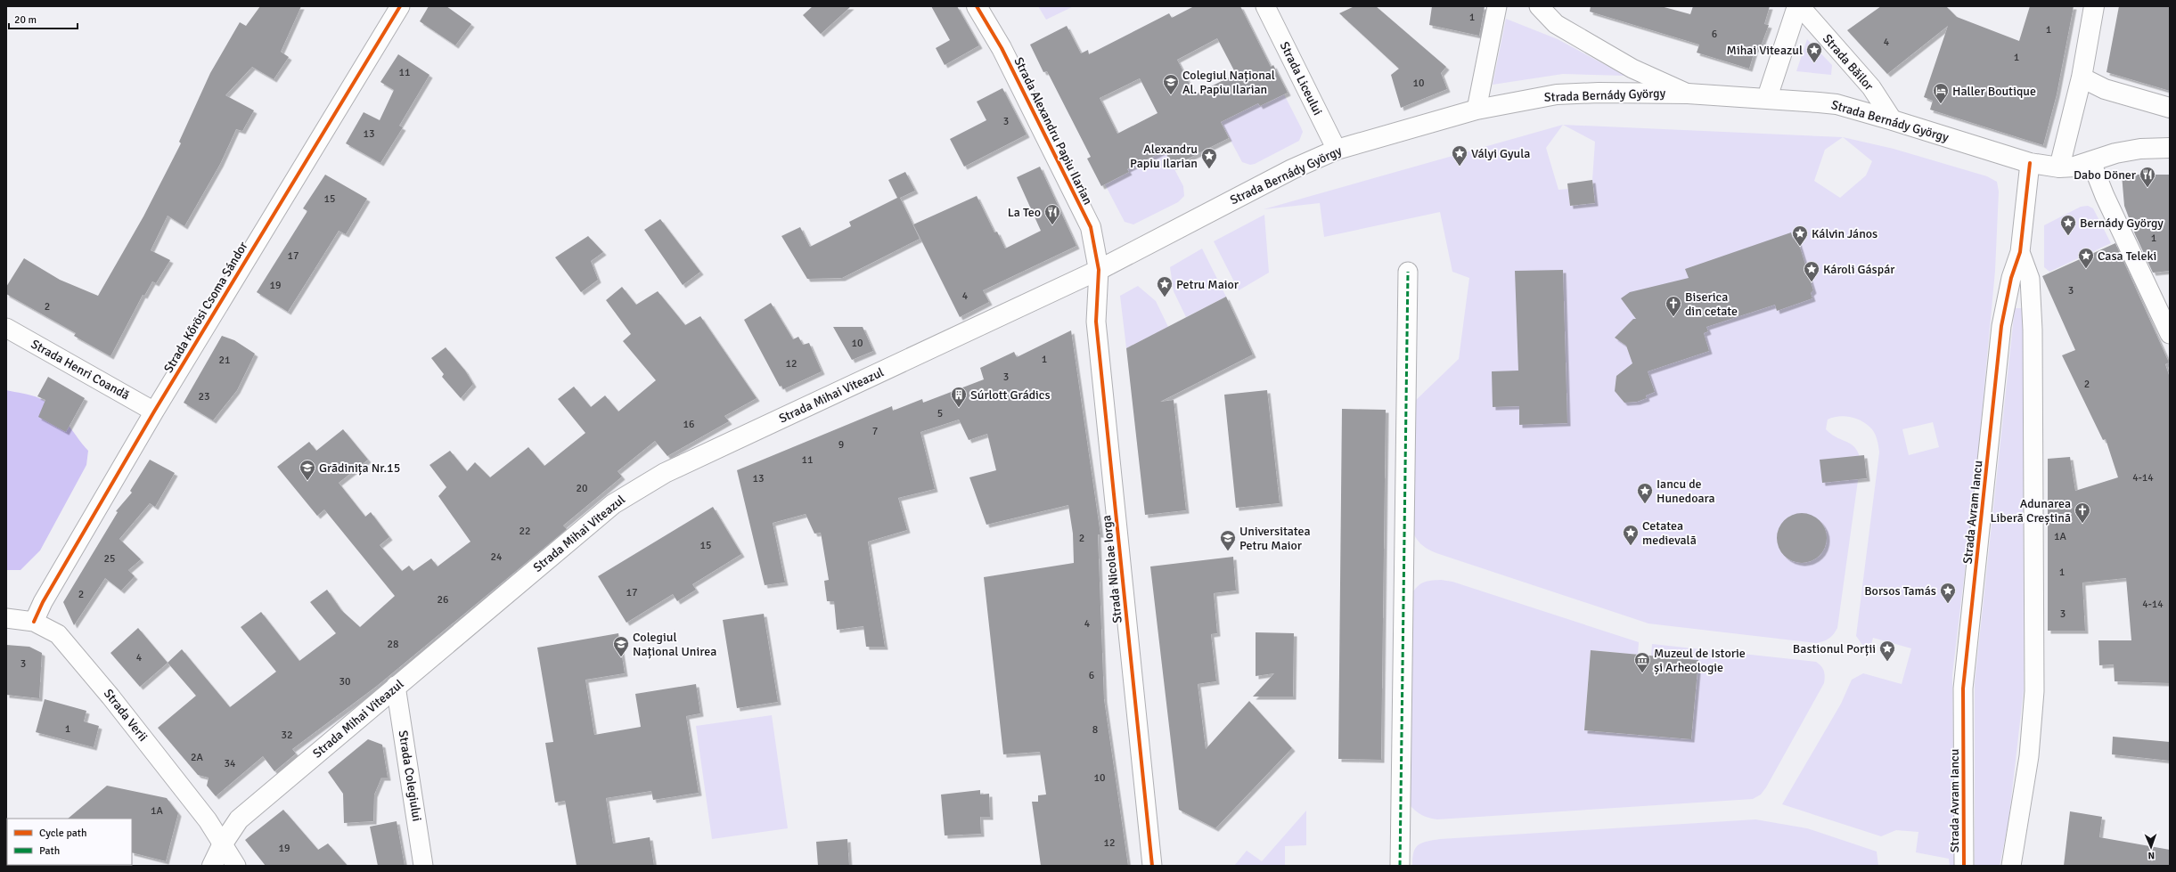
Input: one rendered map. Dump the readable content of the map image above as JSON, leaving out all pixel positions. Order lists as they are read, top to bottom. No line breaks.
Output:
{"streets":{"main road":["Strada Bernády György","Strada Alexandru Papiu Ilarian","Strada Mihai Viteazul"],"street":["Strada Băilor","Strada Liceului","Strada Kőrösi Csoma Sándor","Strada Henri Coandă","Strada Avram Iancu","Strada Nicolae Iorga","Strada Verii","Strada Colegiului"]},"crossings":[["Strada Băilor","Strada Bernády György"],["Strada Liceului","Strada Bernády György"],["Strada Bernády György","Strada Alexandru Papiu Ilarian"],["Strada Bernády György","Strada Mihai Viteazul"],["Strada Bernády György","Strada Avram Iancu"],["Strada Bernády György","Strada Nicolae Iorga"],["Strada Alexandru Papiu Ilarian","Strada Mihai Viteazul"],["Strada Alexandru Papiu Ilarian","Strada Nicolae Iorga"],["Strada Kőrösi Csoma Sándor","Strada Henri Coandă"],["Strada Kőrösi Csoma Sándor","Strada Verii"],["Strada Mihai Viteazul","Strada Nicolae Iorga"],["Strada Mihai Viteazul","Strada Verii"],["Strada Mihai Viteazul","Strada Colegiului"]],"places":{"place":["Mihai Viteazul","Vályi Gyula","Alexandru Papiu Ilarian","Bernády György","Kálvin János","Casa Teleki","Károli Gáspár","Petru Maior","Iancu de Hunedoara","Cetatea medievală","Borsos Tamás","Bastionul Porții"],"school or university":["Colegiul Național Al. Papiu Ilarian","Grădinița Nr.15","Universitatea Petru Maior","Colegiul Național Unirea"],"hotel":["Haller Boutique"],"restaurant":["Dabo Döner","La Teo"],"church":["Biserica din cetate","Adunarea Liberă Creștină"],"building":["Súrlott Grádics"],"museum":["Muzeul de Istorie și Arheologie"]},"house_numbers":["1","1","6","4","1","11","10","3","13","15","1","17","19","3","4","2","10","1","21","12","3","2","23","5","16","7","9","11","4-14","13","20","22","1A","2","15","24","25","1","17","2","26","4-14","3","4","28","4","3","6","30","1","8","32","2A","34","10","1A","12","19"],"legend":["Cycle path","Path"],"scale_bar":"20 m","north":"bottom"}
